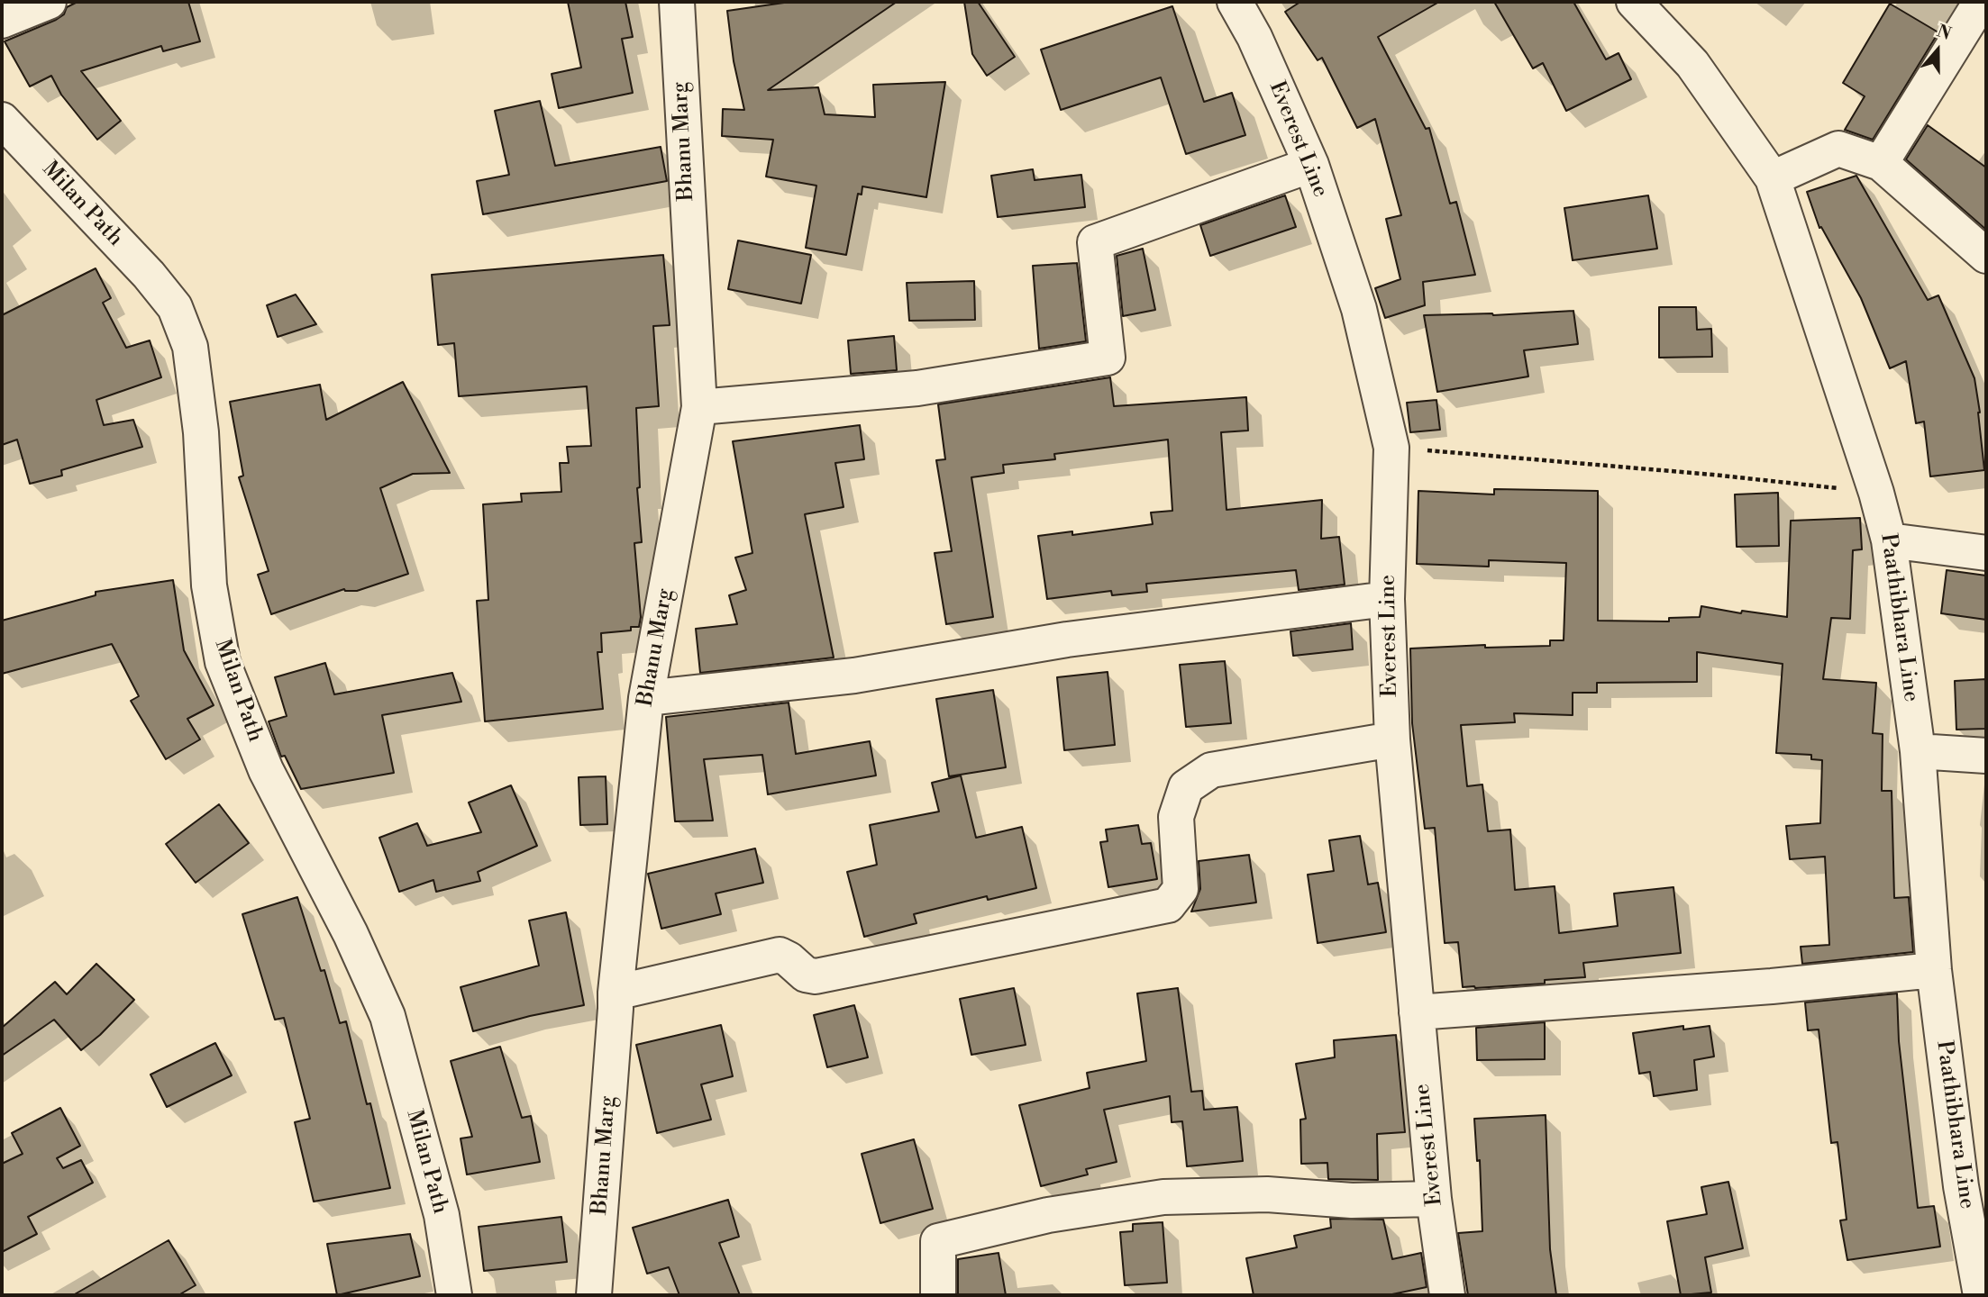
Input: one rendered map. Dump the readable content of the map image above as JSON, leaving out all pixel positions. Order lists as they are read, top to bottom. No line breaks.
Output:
{"streets":{"street":["Everest Line","Bhanu Marg","Milan Path","Paathibhara Line"]},"north":"top"}
